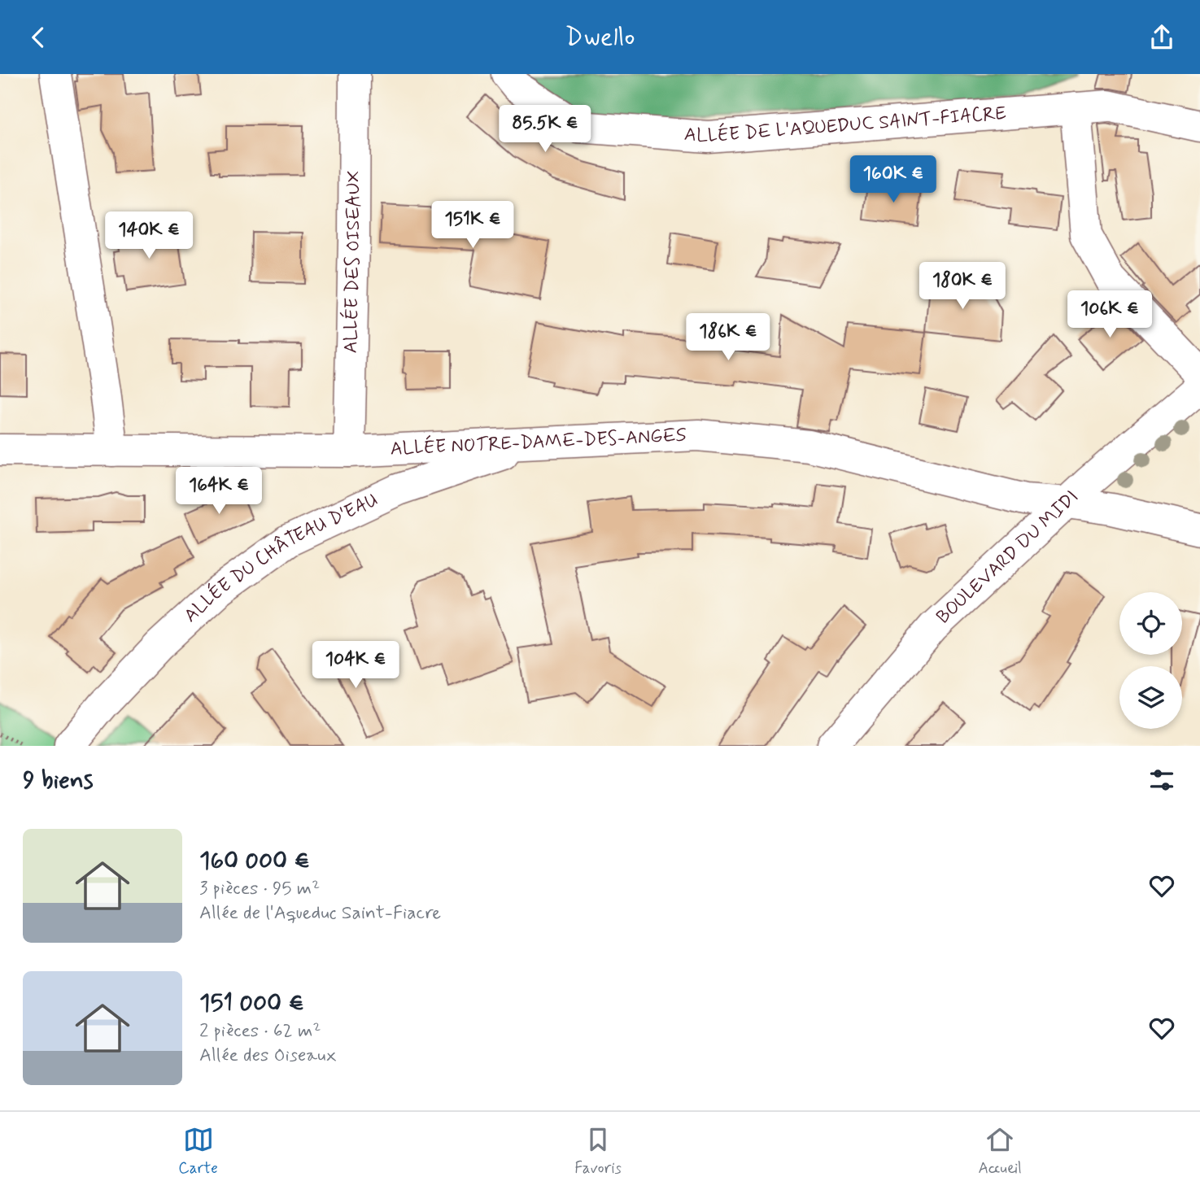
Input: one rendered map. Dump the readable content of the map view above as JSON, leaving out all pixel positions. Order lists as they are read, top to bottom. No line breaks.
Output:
{"streets":{"street":["ALLÉE DE L'AQUEDUC SAINT-FIACRE","ALLÉE DES OISEAUX","ALLÉE NOTRE-DAME-DES-ANGES","BOULEVARD DU MIDI","ALLÉE DU CHÂTEAU D'EAU"]},"crossings":[["ALLÉE DES OISEAUX","ALLÉE NOTRE-DAME-DES-ANGES"],["ALLÉE NOTRE-DAME-DES-ANGES","BOULEVARD DU MIDI"],["ALLÉE NOTRE-DAME-DES-ANGES","ALLÉE DU CHÂTEAU D'EAU"]],"page":{"header":"Dwello","price":["85.5K €","160K €","151K €","140K €","180K €","106K €","186K €","164K €","104K €"],"heading":"9 biens","list":[{"name":"160 000 €","note":"3 pièces · 95 m² · Allée de l'Aqueduc Saint-Fiacre"},{"name":"151 000 €","note":"2 pièces · 62 m² · Allée des Oiseaux"}],"tabs":["Carte","Favoris","Accueil"]}}
